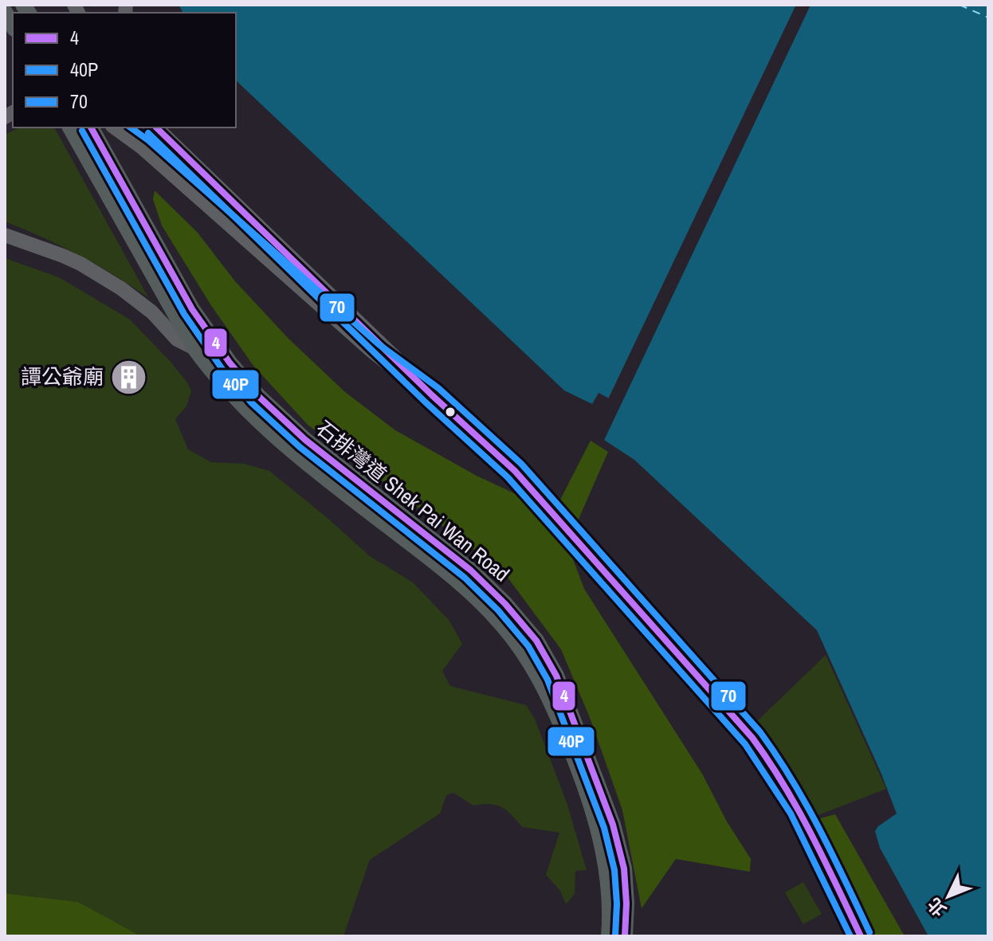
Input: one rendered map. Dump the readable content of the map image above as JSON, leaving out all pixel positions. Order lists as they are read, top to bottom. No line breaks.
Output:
{"streets":{"main road":["石排灣道 Shek Pai Wan Road"]},"places":{"building":["譚公爺廟"]},"lines":["transit line 4","transit line 70","transit line 40P"],"legend":["4","40P","70"],"north":"bottom left"}
